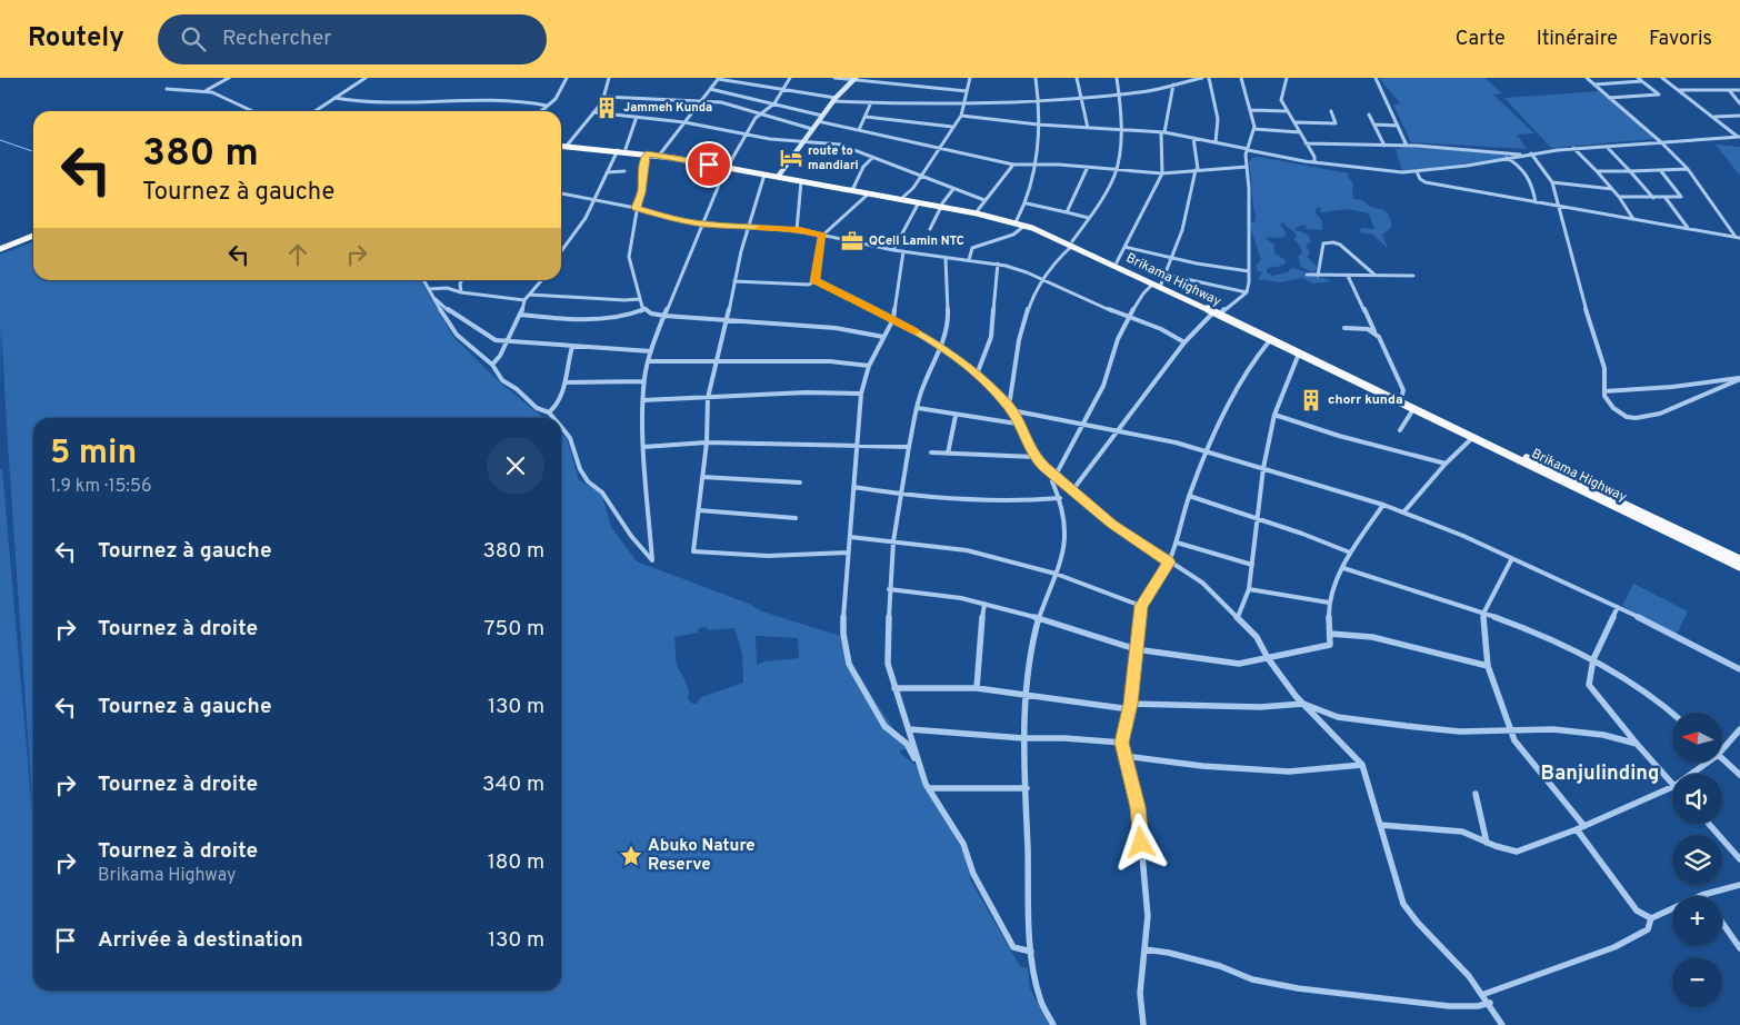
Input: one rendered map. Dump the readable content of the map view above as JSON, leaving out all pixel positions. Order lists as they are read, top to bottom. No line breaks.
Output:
{"streets":{"highway":["Brikama Highway"]},"districts":["Banjulinding"],"places":{"building":["Jammeh Kunda","chorr kunda"],"hotel":["route to mandiari"],"office":["QCell Lamin NTC"],"place":["Abuko Nature Reserve"]},"north":"left","page":{"header":"Routely","search":"Rechercher","nav":["Carte","Itinéraire","Favoris"],"turn":["380 m","Tournez à gauche"],"heading":["5 min","1.9 km · 15:56"],"list":[{"name":"Tournez à gauche","value":"380 m"},{"name":"Tournez à droite","value":"750 m"},{"name":"Tournez à gauche","value":"130 m"},{"name":"Tournez à droite","value":"340 m"},{"name":"Tournez à droite","note":"Brikama Highway","value":"180 m"},{"name":"Arrivée à destination","value":"130 m"}],"map_buttons":["+","−"]}}
